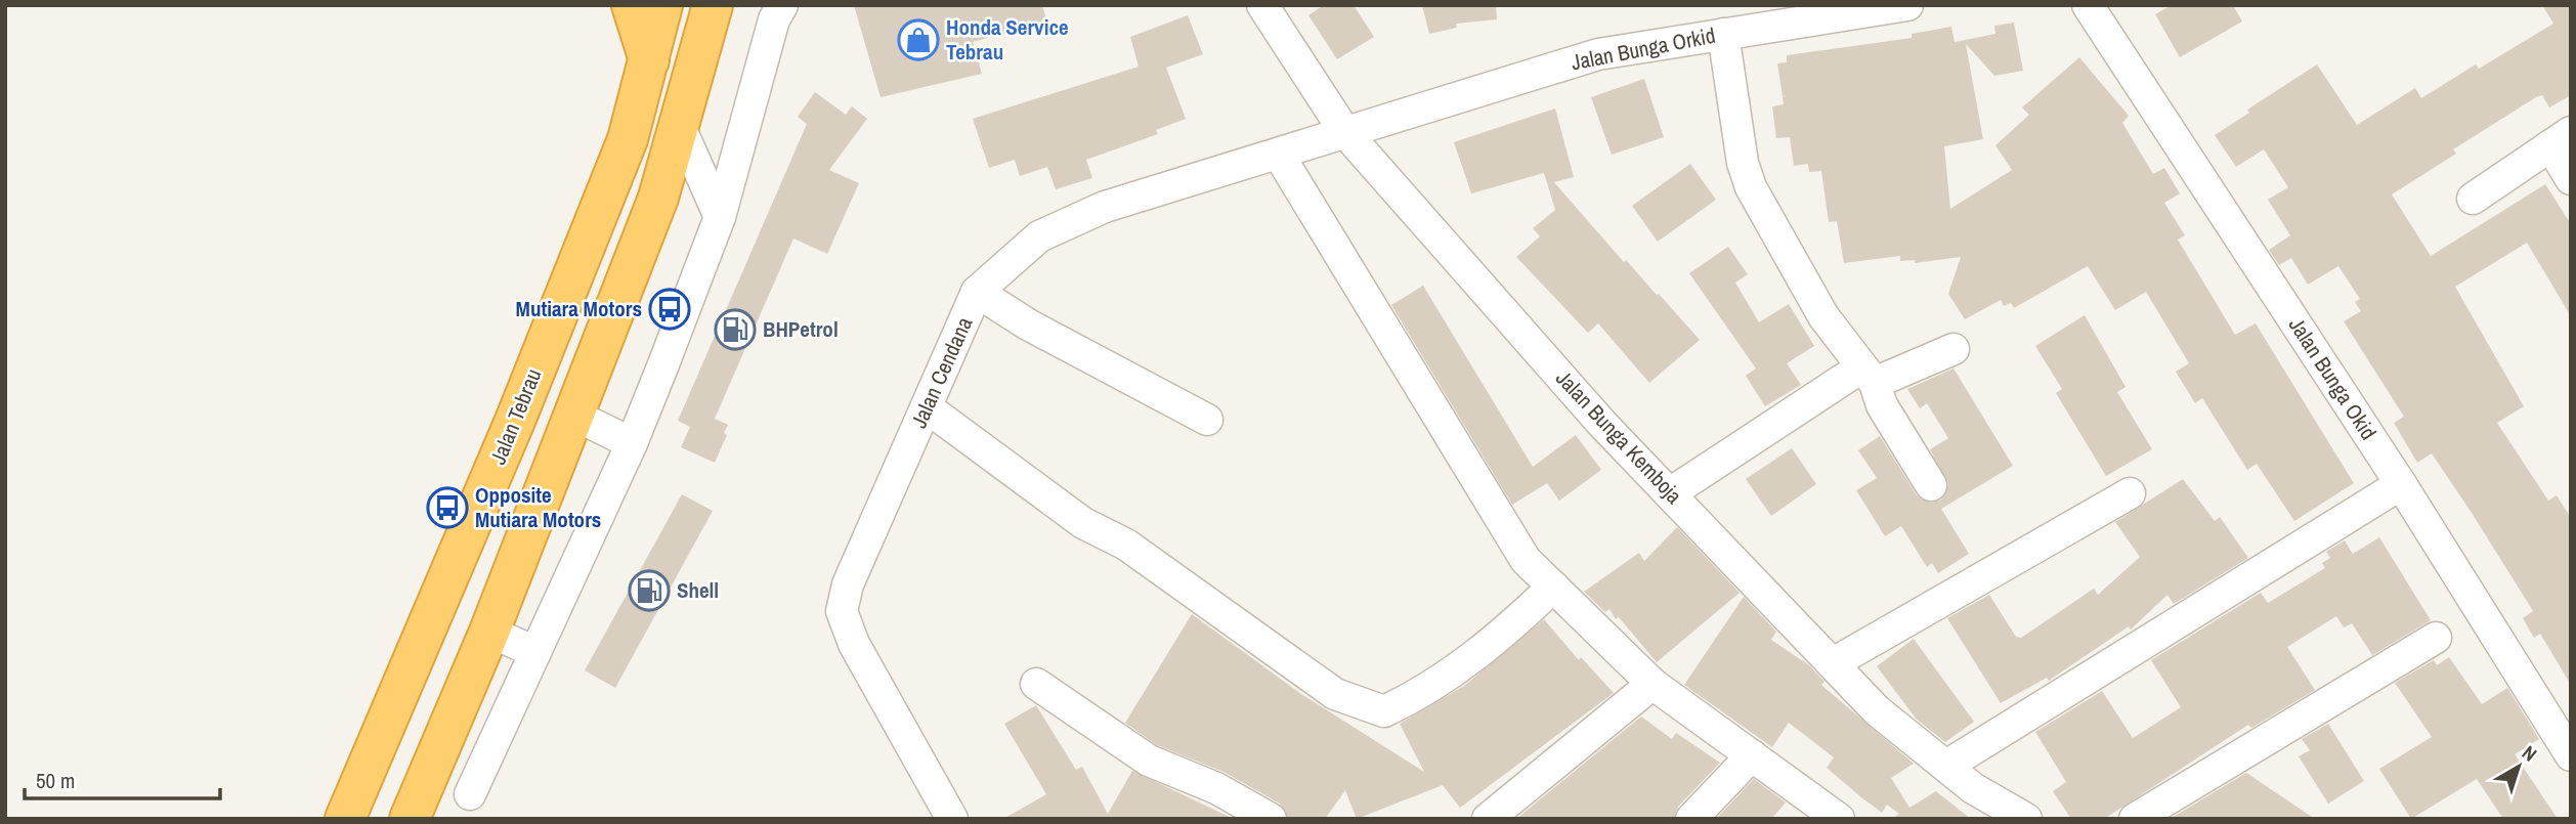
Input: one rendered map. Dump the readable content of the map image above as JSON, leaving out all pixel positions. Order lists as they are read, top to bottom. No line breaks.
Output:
{"streets":{"highway":["Jalan Tebrau"],"street":["Jalan Bunga Orkid","Jalan Cendana","Jalan Bunga Okid","Jalan Bunga Kemboja"]},"crossings":[["Jalan Bunga Orkid","Jalan Cendana"],["Jalan Bunga Orkid","Jalan Bunga Kemboja"],["Jalan Cendana","Jalan Bunga Kemboja"]],"places":{"shop":["Honda Service Tebrau"],"bus stop":["Mutiara Motors","Opposite Mutiara Motors"],"fuel station":["BHPetrol","Shell"]},"scale_bar":"50 m","north":"top right"}
